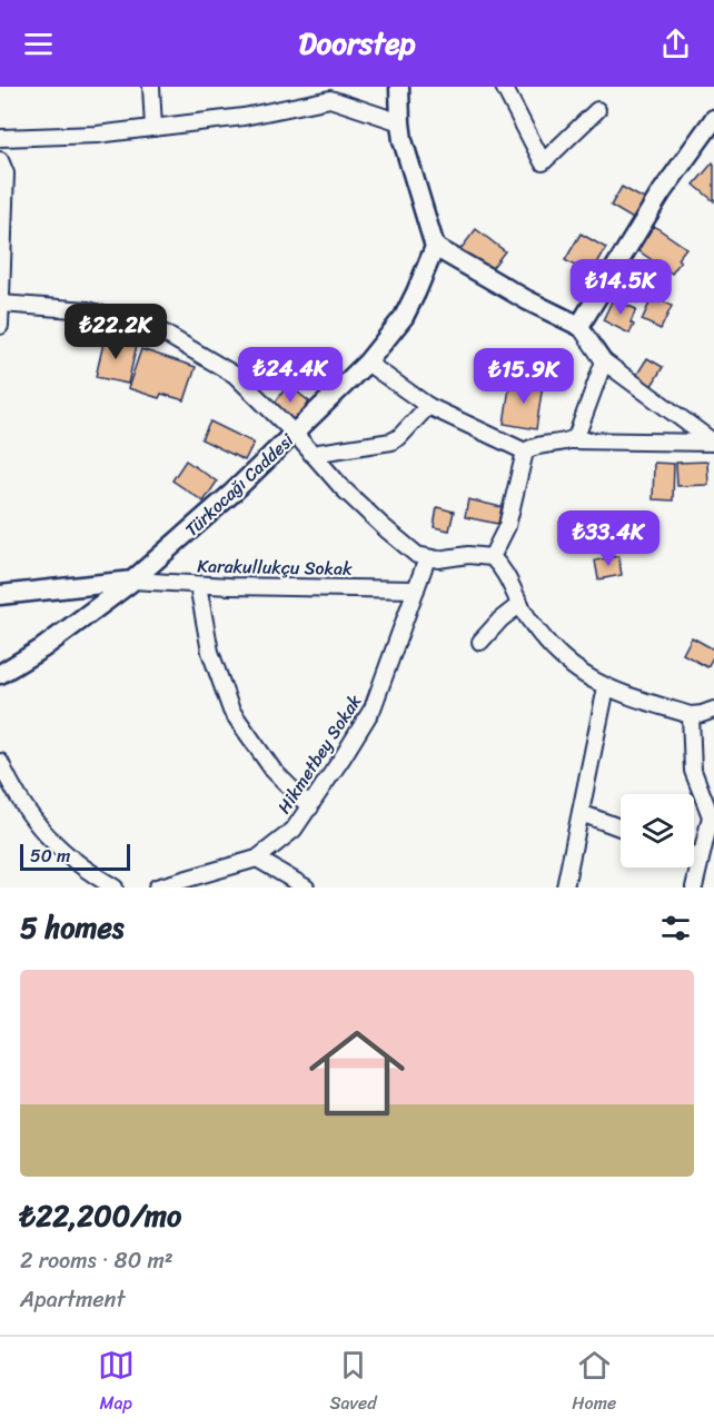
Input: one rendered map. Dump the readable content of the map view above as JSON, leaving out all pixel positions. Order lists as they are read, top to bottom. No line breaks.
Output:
{"streets":{"street":["Türkocağı Caddesi","Karakullukçu Sokak","Hikmetbey Sokak"]},"crossings":[["Türkocağı Caddesi","Karakullukçu Sokak"],["Karakullukçu Sokak","Hikmetbey Sokak"]],"scale_bar":"50 m","page":{"header":"Doorstep","price":["₺14.5K","₺22.2K","₺24.4K","₺15.9K","₺33.4K"],"scale":"50 m","heading":"5 homes","list":[{"name":"₺22,200/mo","note":"2 rooms · 80 m² · Apartment"}],"tabs":["Map","Saved","Home"]}}
